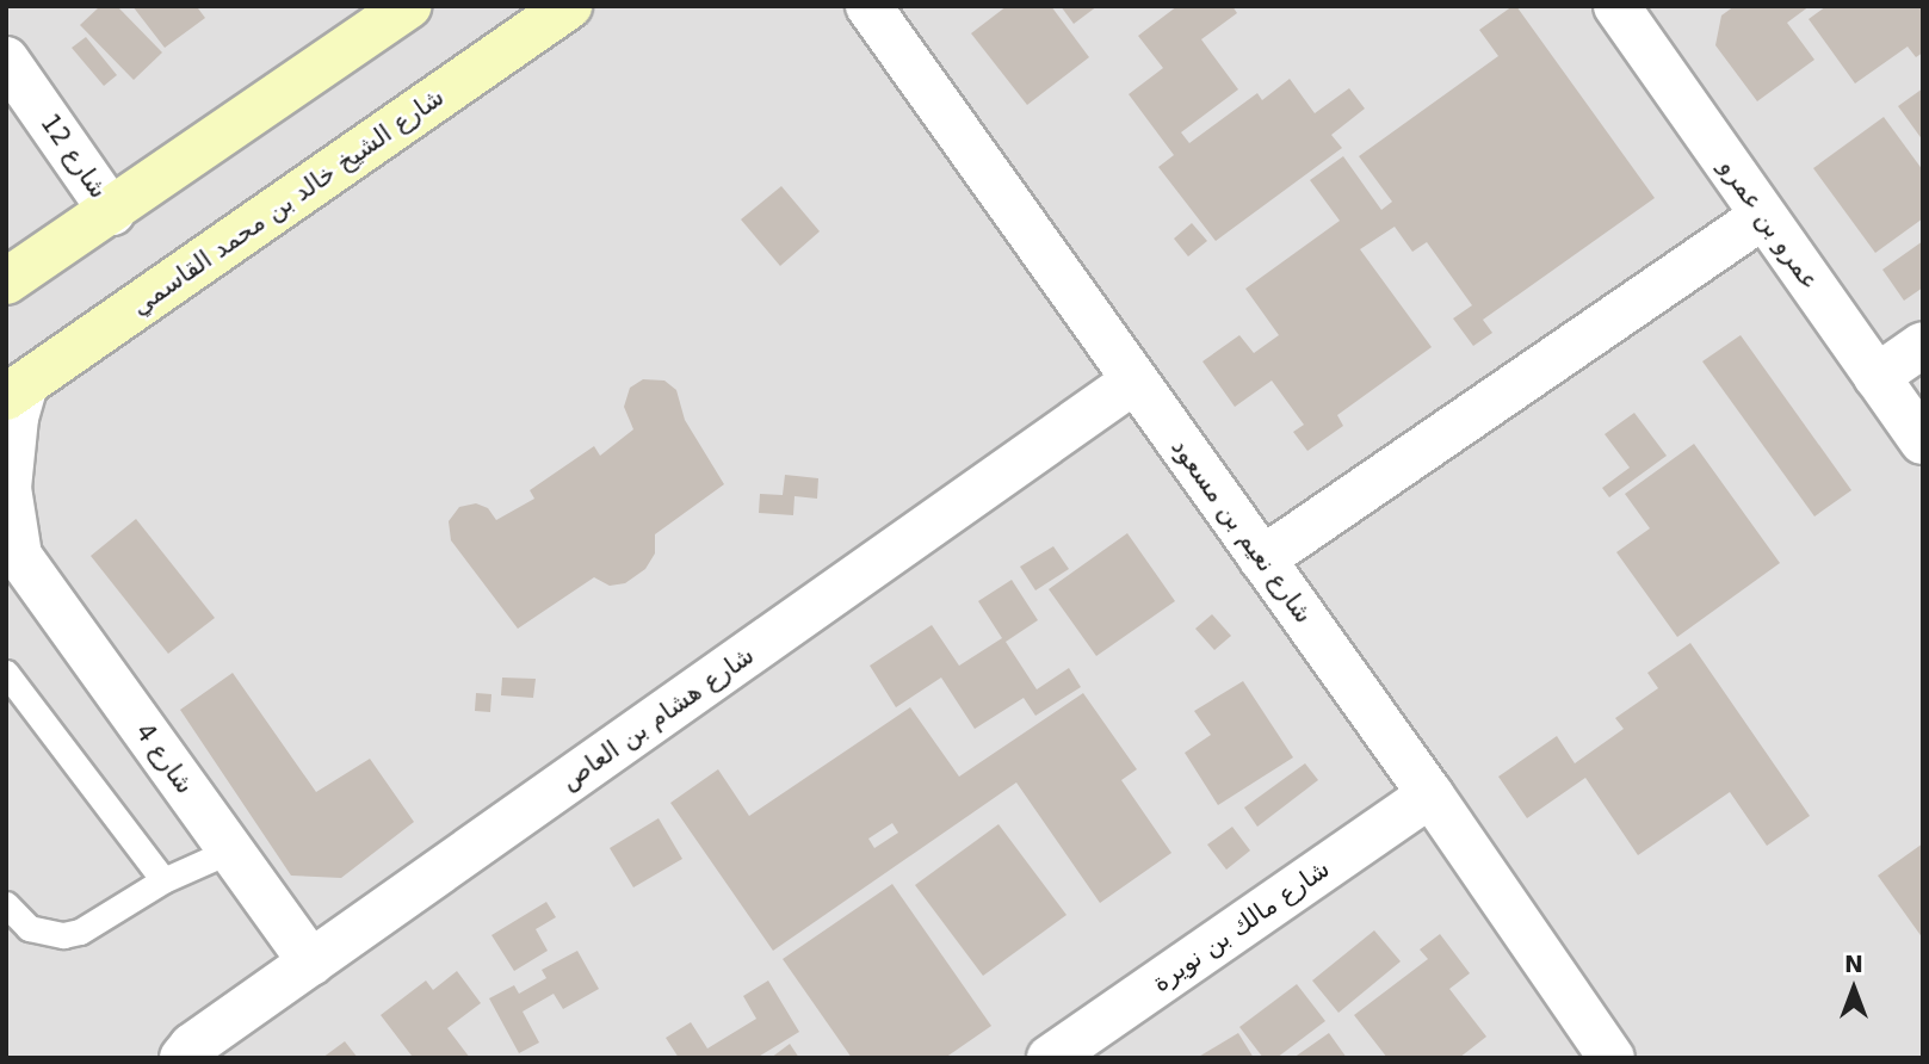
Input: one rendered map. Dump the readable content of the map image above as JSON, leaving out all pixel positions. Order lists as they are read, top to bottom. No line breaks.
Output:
{"streets":{"main road":["شارع الشيخ خالد بن محمد القاسمي"],"street":["شارع 12","عمرو بن عمرو","شارع نعيم بن مسعود","شارع هشام بن العاص","شارع 4","شارع مالك بن نويرة"]},"crossings":[["شارع الشيخ خالد بن محمد القاسمي","شارع 4"],["شارع نعيم بن مسعود","شارع هشام بن العاص"],["شارع نعيم بن مسعود","شارع مالك بن نويرة"],["شارع هشام بن العاص","شارع 4"]],"north":"top"}
